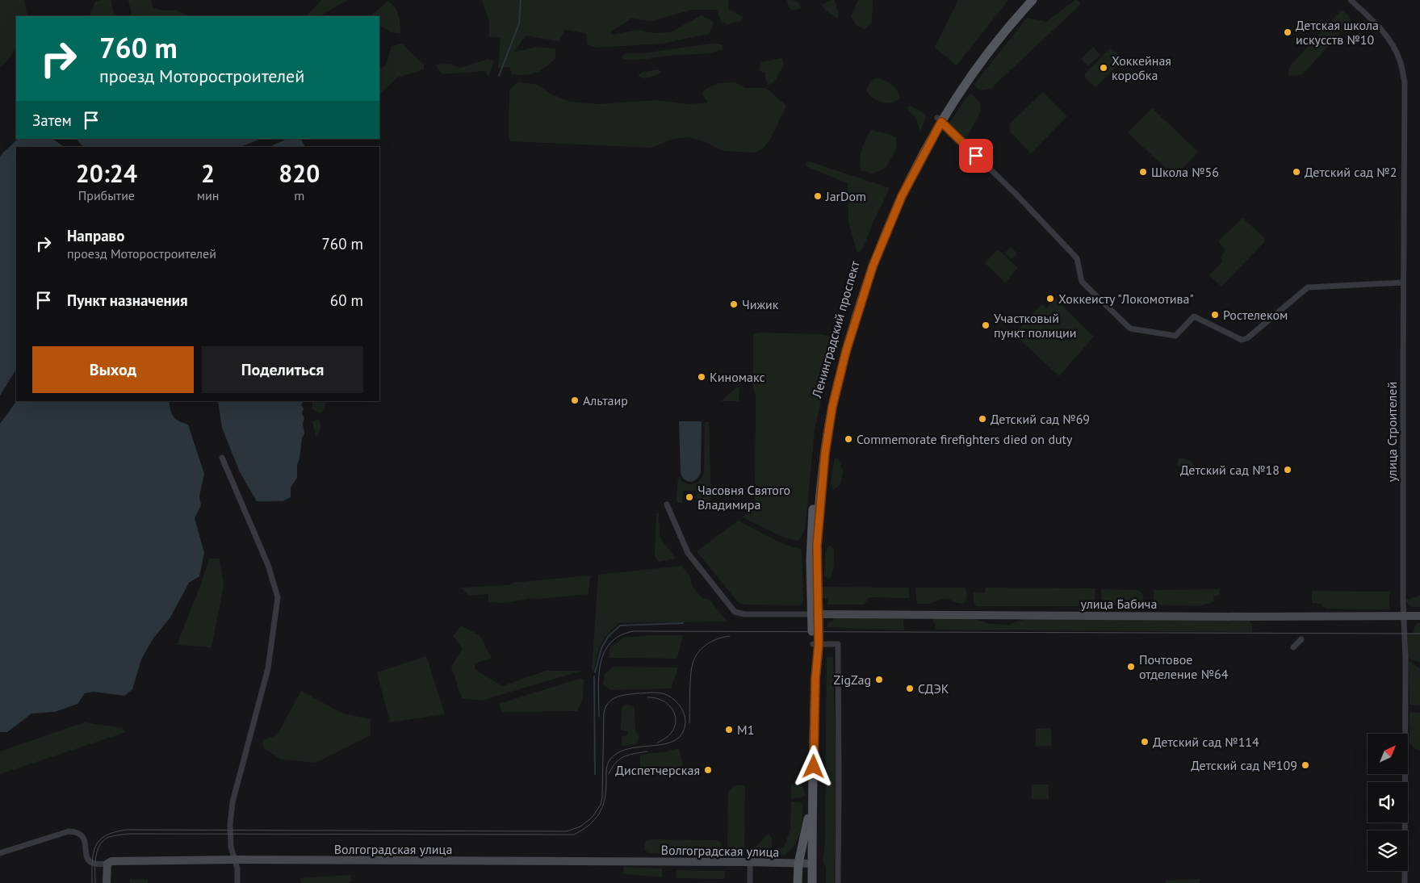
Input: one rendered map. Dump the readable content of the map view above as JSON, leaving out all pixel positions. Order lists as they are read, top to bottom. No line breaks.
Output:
{"streets":{"main road":["Ленинградский проспект"],"street":["улица Строителей","улица Бабича","Волгоградская улица"]},"crossings":[["Ленинградский проспект","улица Бабича"],["Ленинградский проспект","Волгоградская улица"],["улица Строителей","улица Бабича"]],"places":["Детская школа искусств №10","Хоккейная коробка","Школа №56","Детский сад №2","JarDom","Хоккеисту \"Локомотива\"","Чижик","Ростелеком","Участковый пункт полиции","Киномакс","Альтаир","Детский сад №69","Commemorate firefighters died on duty","Детский сад №18","Часовня Святого Владимира","Почтовое отделение №64","ZigZag","СДЭК","М1","Детский сад №114","Детский сад №109","Диспетчерская"],"north":"top right","page":{"turn":["760 m","проезд Моторостроителей"],"then":"Затем","eta":["20:24","Прибытие","2","мин","820","m"],"list":[{"name":"Направо","note":"проезд Моторостроителей","value":"760 m"},{"name":"Пункт назначения","value":"60 m"}],"buttons":["Выход","Поделиться"]}}
